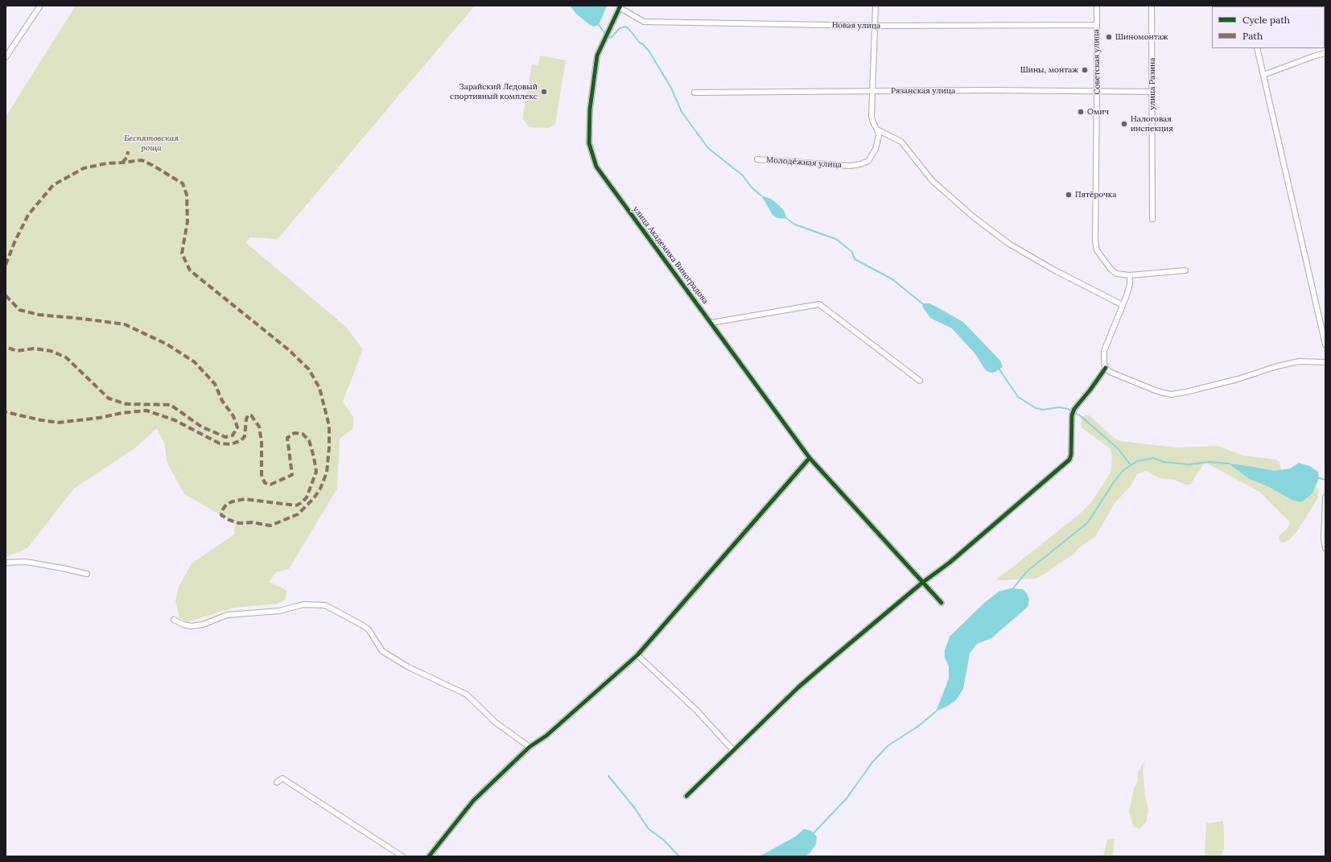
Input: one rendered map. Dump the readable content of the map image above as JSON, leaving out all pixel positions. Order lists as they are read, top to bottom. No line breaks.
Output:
{"streets":{"street":["Новая улица","Советская улица","улица Разина","Рязанская улица","Молодёжная улица","улица Академика Виноградова"]},"crossings":[["Новая улица","Советская улица"],["Новая улица","улица Академика Виноградова"],["Советская улица","Рязанская улица"],["улица Разина","Рязанская улица"]],"parks":["Беспятовская роща"],"places":["Шиномонтаж","Шины, монтаж","Зарайский Ледовый спортивный комплекс","Омич","Налоговая инспекция","Пятёрочка"],"legend":["Cycle path","Path"]}
